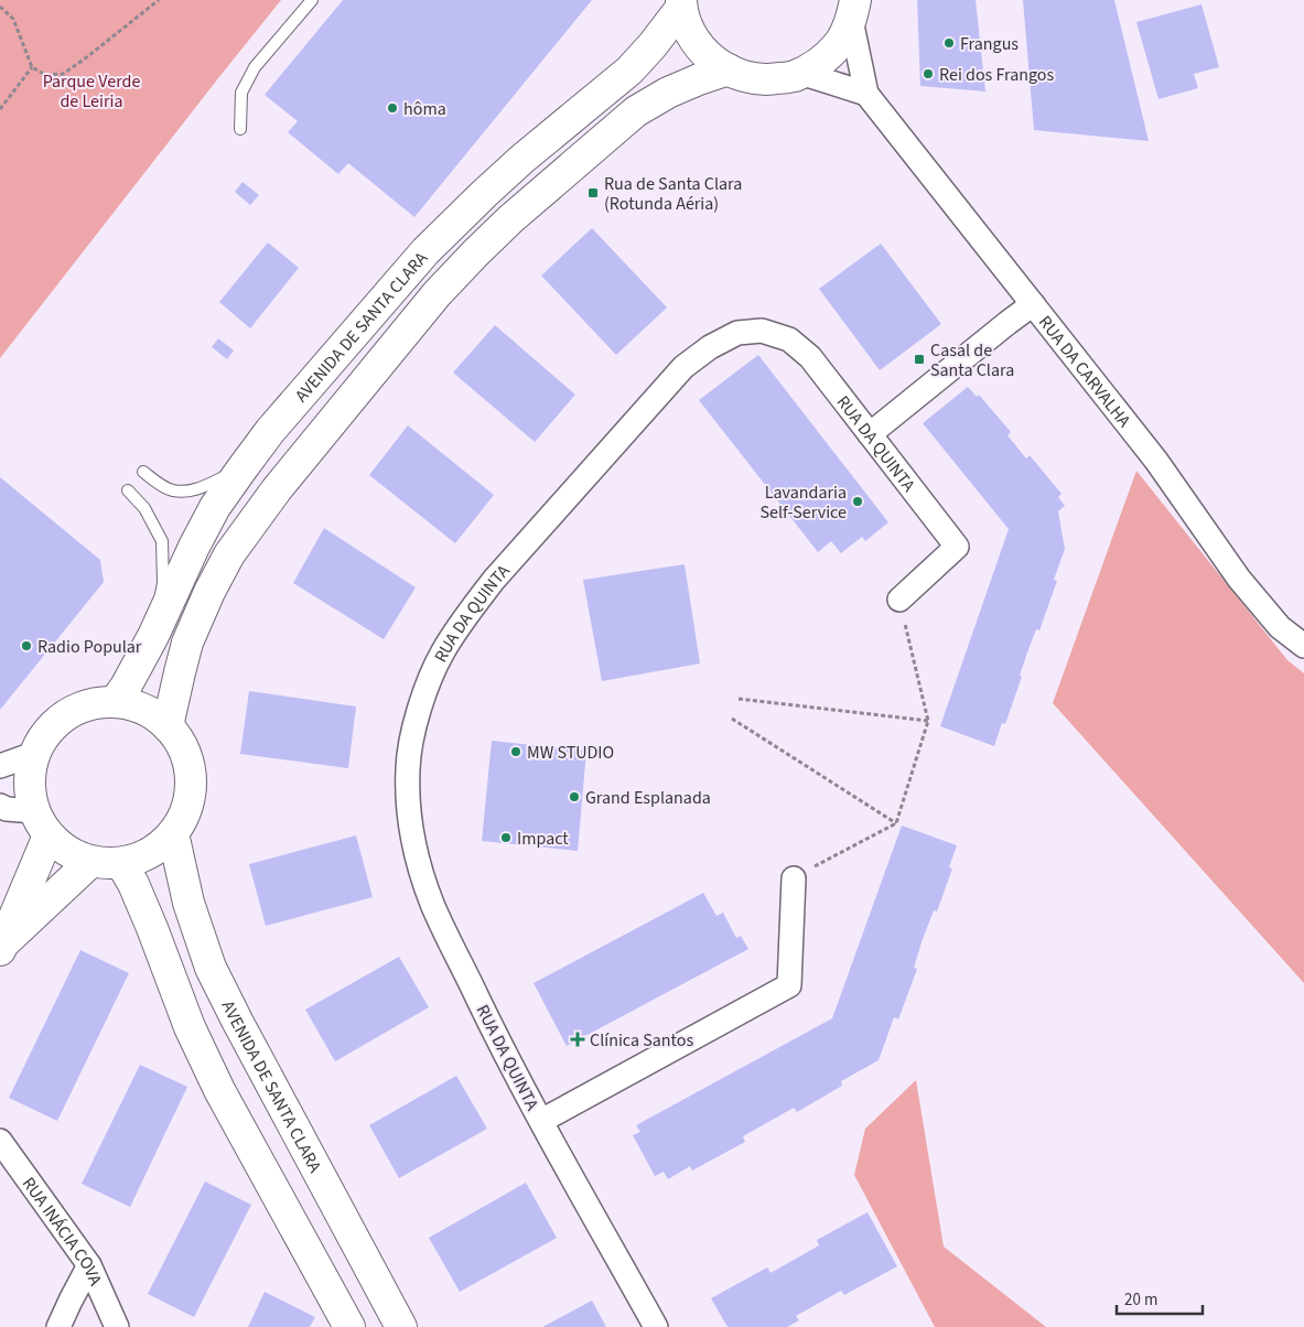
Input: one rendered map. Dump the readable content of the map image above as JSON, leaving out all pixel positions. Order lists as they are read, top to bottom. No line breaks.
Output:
{"streets":{"main road":["AVENIDA DE SANTA CLARA"],"street":["RUA DA CARVALHA","RUA DA QUINTA","RUA INÁCIA COVA"]},"parks":["Parque Verde de Leiria"],"places":{"other":["Frangus","Rei dos Frangos","hôma","Lavandaria Self-Service","Radio Popular","MW STUDIO","Grand Esplanada","Impact"],"transit":["Rua de Santa Clara (Rotunda Aéria)","Casal de Santa Clara"],"health":["Clínica Santos"]},"scale_bar":"20 m"}
